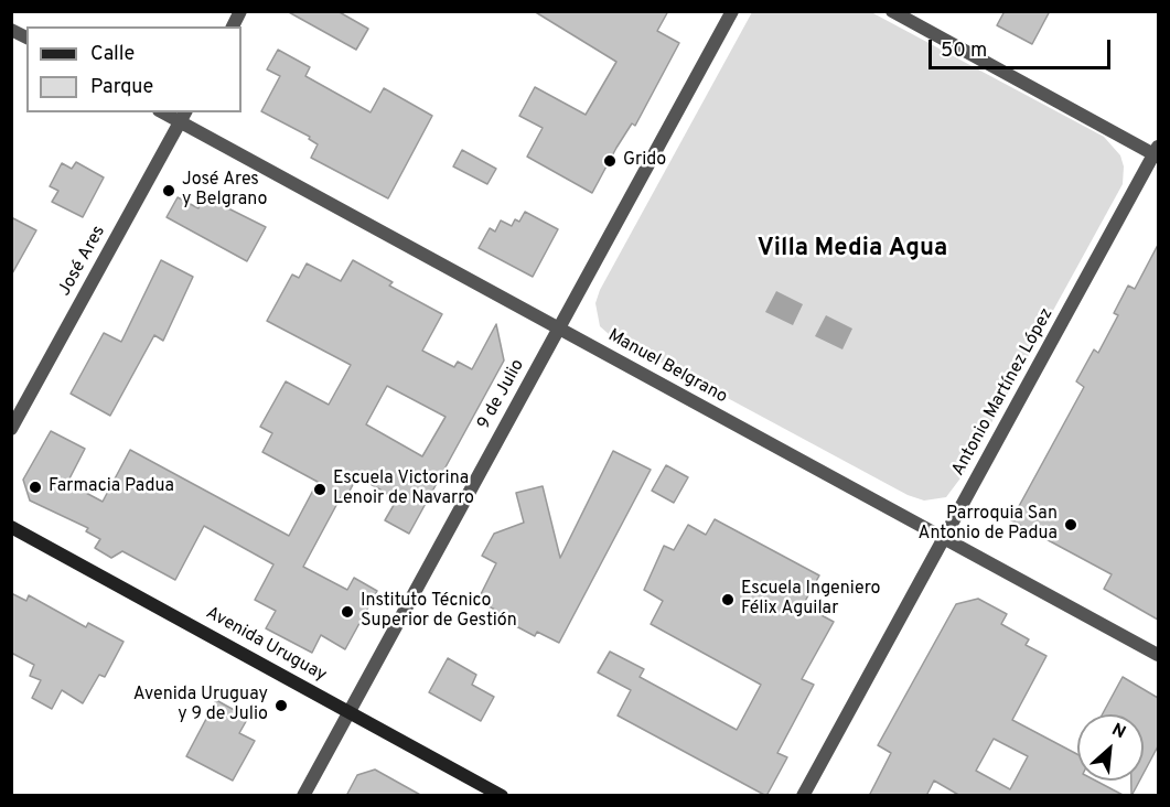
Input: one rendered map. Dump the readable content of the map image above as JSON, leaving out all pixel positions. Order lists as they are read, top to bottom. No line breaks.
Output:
{"streets":{"main road":["Avenida Uruguay"],"street":["José Ares","Manuel Belgrano","Antonio Martínez López","9 de Julio"]},"crossings":[["José Ares","Manuel Belgrano"],["Manuel Belgrano","Antonio Martínez López"],["Manuel Belgrano","9 de Julio"],["9 de Julio","Avenida Uruguay"]],"districts":["Villa Media Agua"],"places":["Grido","José Ares y Belgrano","Farmacia Padua","Escuela Victorina Lenoir de Navarro","Parroquia San Antonio de Padua","Escuela Ingeniero Félix Aguilar","Instituto Técnico Superior de Gestión","Avenida Uruguay y 9 de Julio"],"legend":["Calle","Parque"],"scale_bar":"50 m","north":"top right"}
